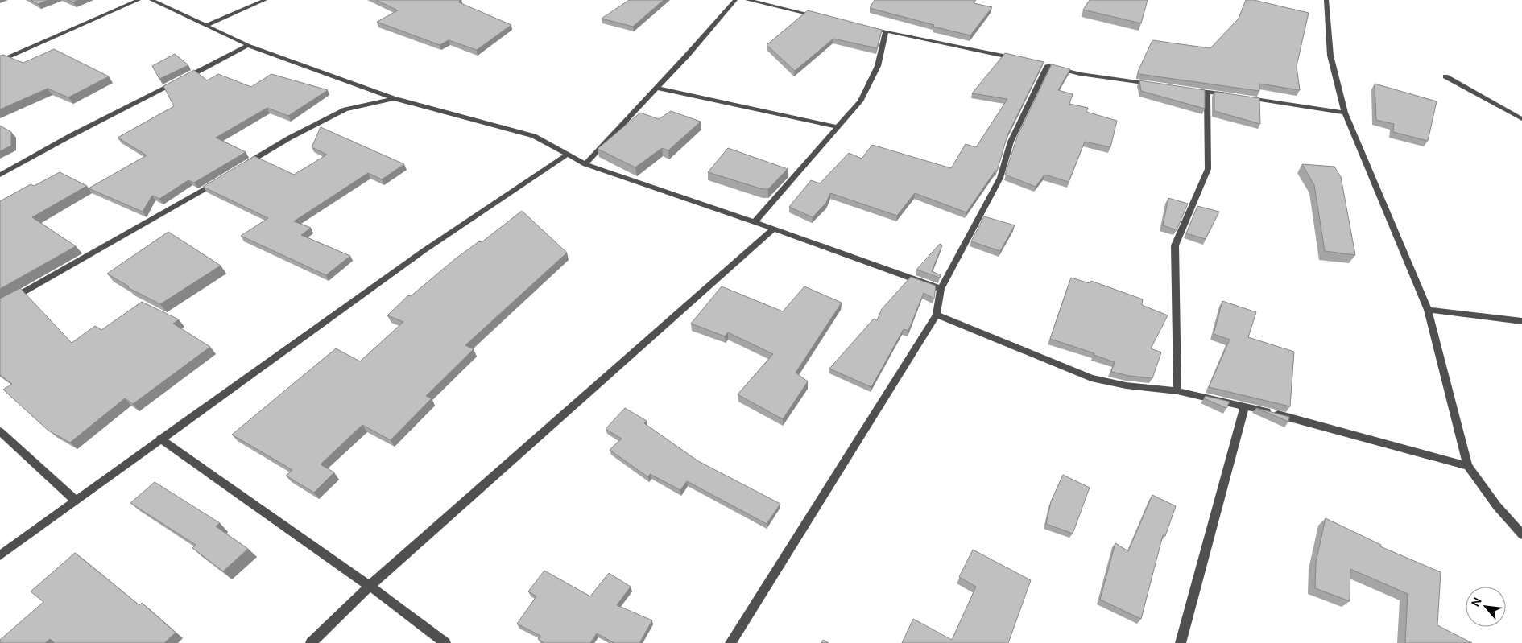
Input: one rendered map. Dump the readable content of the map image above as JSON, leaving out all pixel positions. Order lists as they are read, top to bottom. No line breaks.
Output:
{"north":"top left"}
